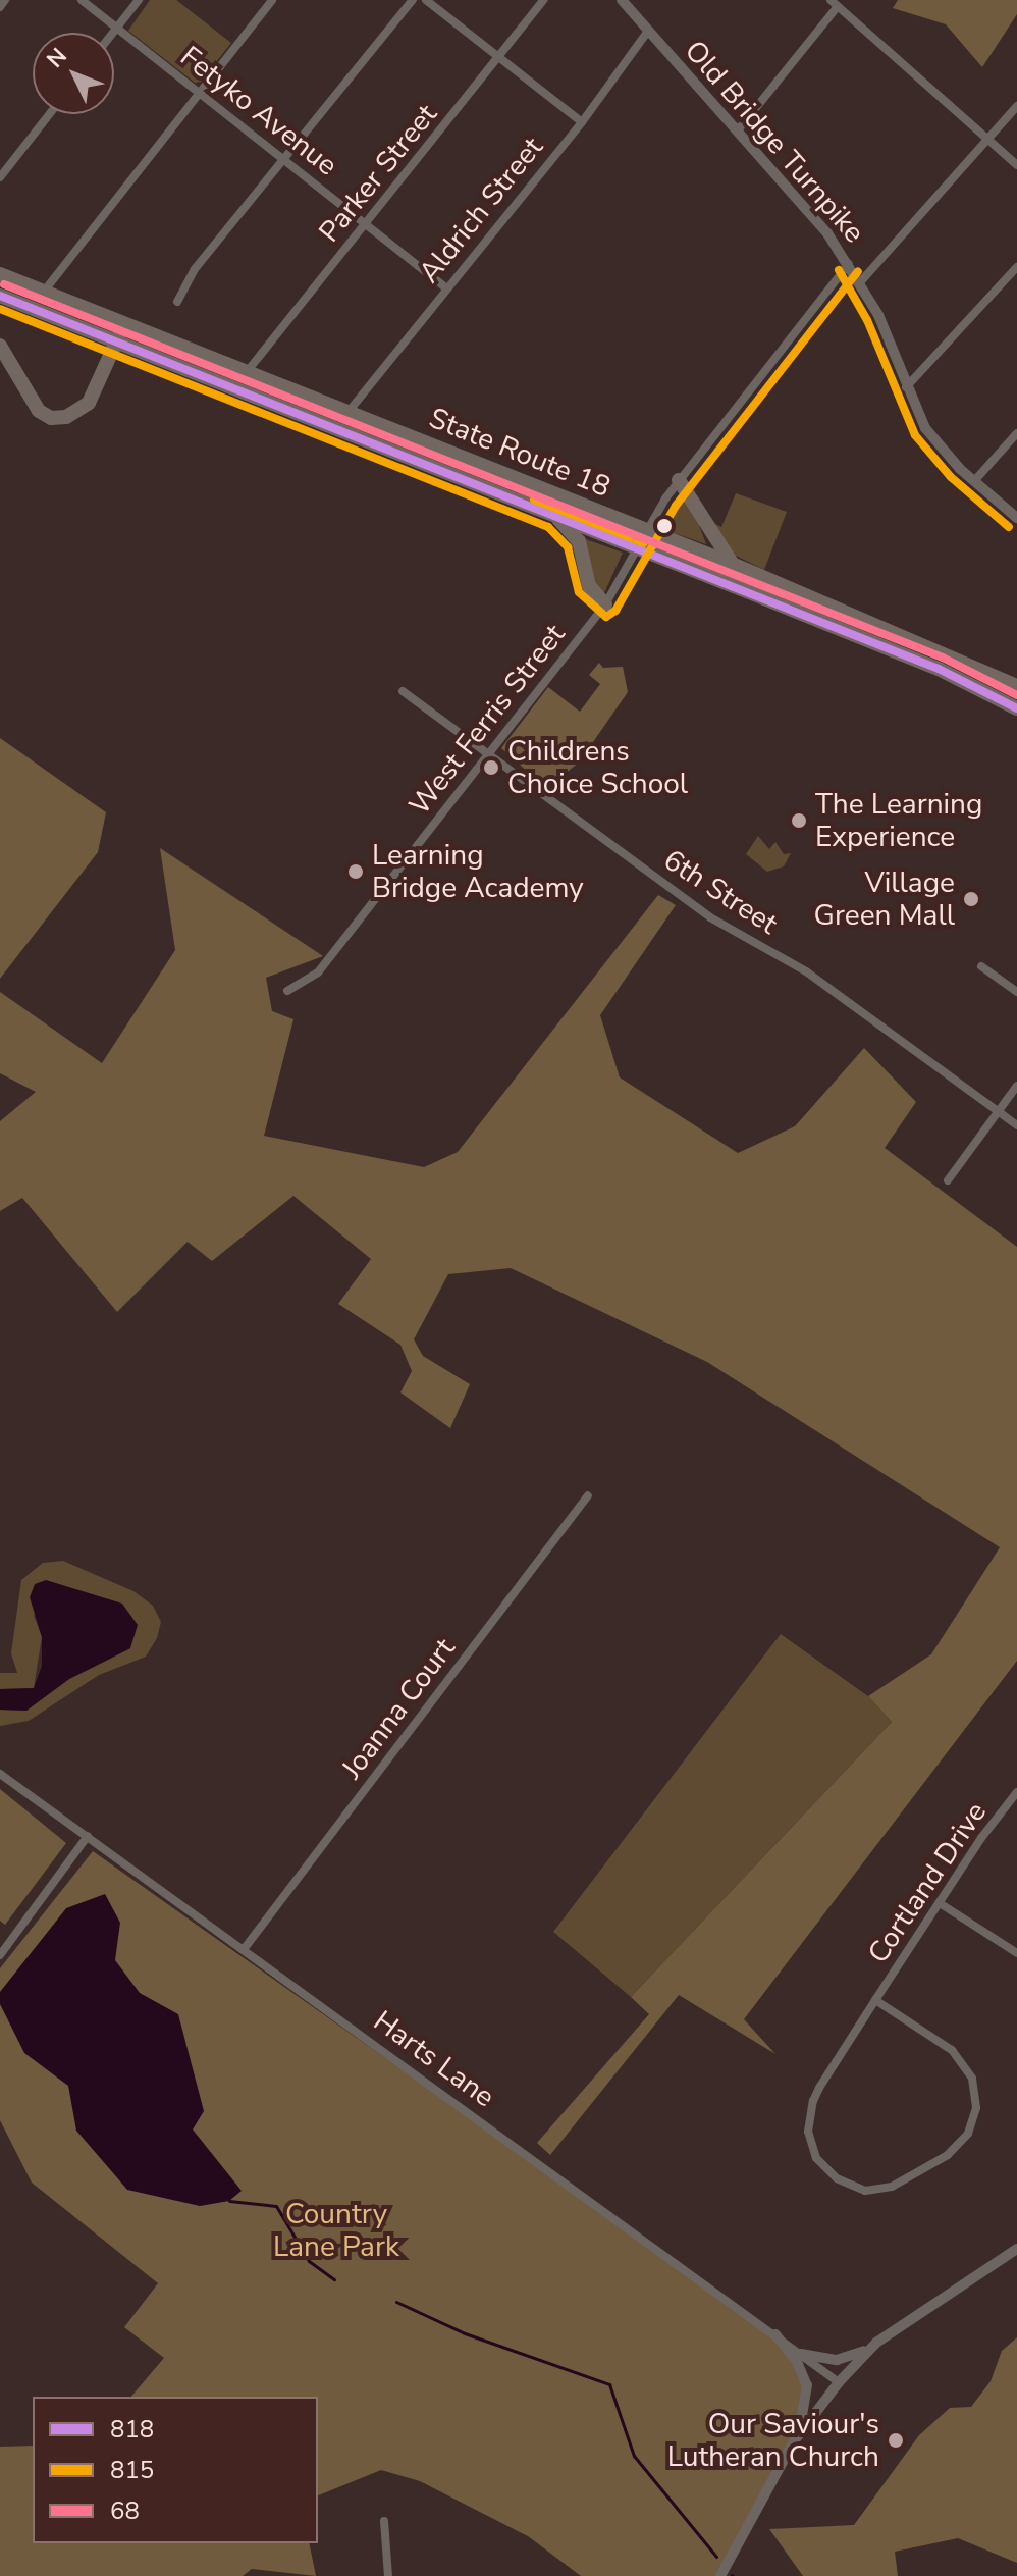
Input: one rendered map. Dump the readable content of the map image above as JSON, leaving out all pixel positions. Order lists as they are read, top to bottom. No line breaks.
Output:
{"streets":{"highway":["State Route 18"],"street":["Fetyko Avenue","Old Bridge Turnpike","Parker Street","Aldrich Street","West Ferris Street","6th Street","Joanna Court","Cortland Drive","Harts Lane"]},"crossings":[["Fetyko Avenue","Parker Street"],["Fetyko Avenue","Aldrich Street"],["Old Bridge Turnpike","Aldrich Street"],["Old Bridge Turnpike","West Ferris Street"],["Parker Street","State Route 18"],["Aldrich Street","State Route 18"],["State Route 18","West Ferris Street"],["West Ferris Street","6th Street"],["Joanna Court","Harts Lane"]],"parks":["Country Lane Park"],"places":["Childrens Choice School","The Learning Experience","Learning Bridge Academy","Village Green Mall","Our Saviour's Lutheran Church"],"lines":["transit line 815","transit line 68","transit line 818"],"legend":["818","815","68"],"north":"top left"}
